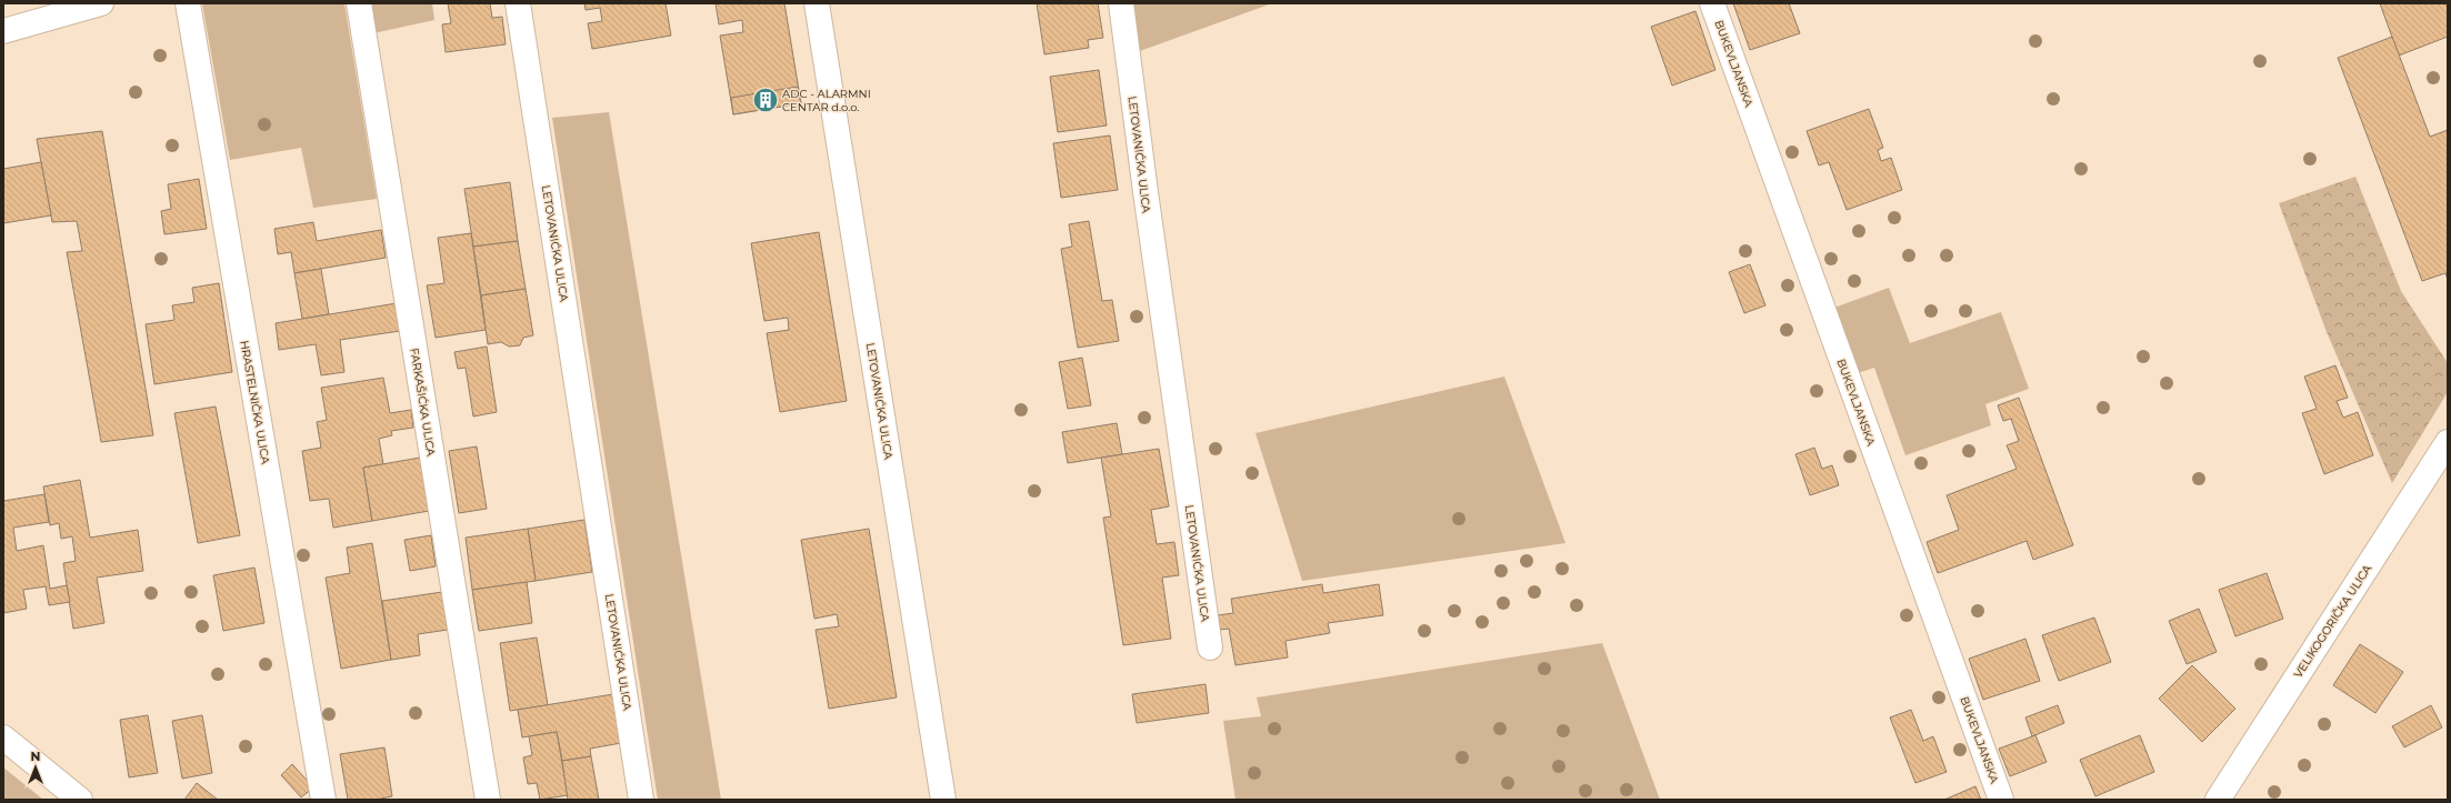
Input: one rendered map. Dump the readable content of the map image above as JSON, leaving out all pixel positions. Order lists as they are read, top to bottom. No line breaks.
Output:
{"streets":{"street":["BUKEVLJANSKA","LETOVANIĆKA ULICA","HRASTELNIČKA ULICA","FARKAŠIĆKA ULICA","VELIKOGORIČKA ULICA"]},"places":{"building":["ADC - ALARMNI CENTAR d.o.o."]},"north":"top"}
